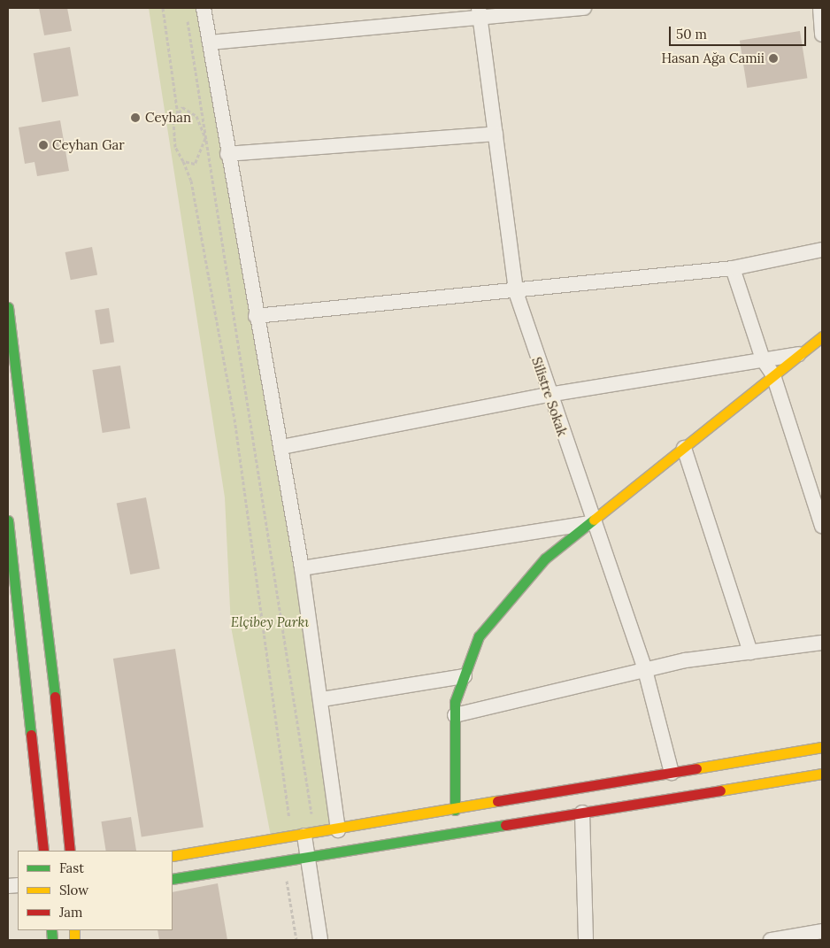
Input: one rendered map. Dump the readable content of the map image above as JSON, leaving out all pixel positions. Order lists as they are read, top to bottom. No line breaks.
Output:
{"streets":{"street":["Silistre Sokak"]},"parks":["Elçibey Parkı"],"places":["Hasan Ağa Camii","Ceyhan","Ceyhan Gar"],"legend":["Fast","Slow","Jam"],"scale_bar":"50 m"}
